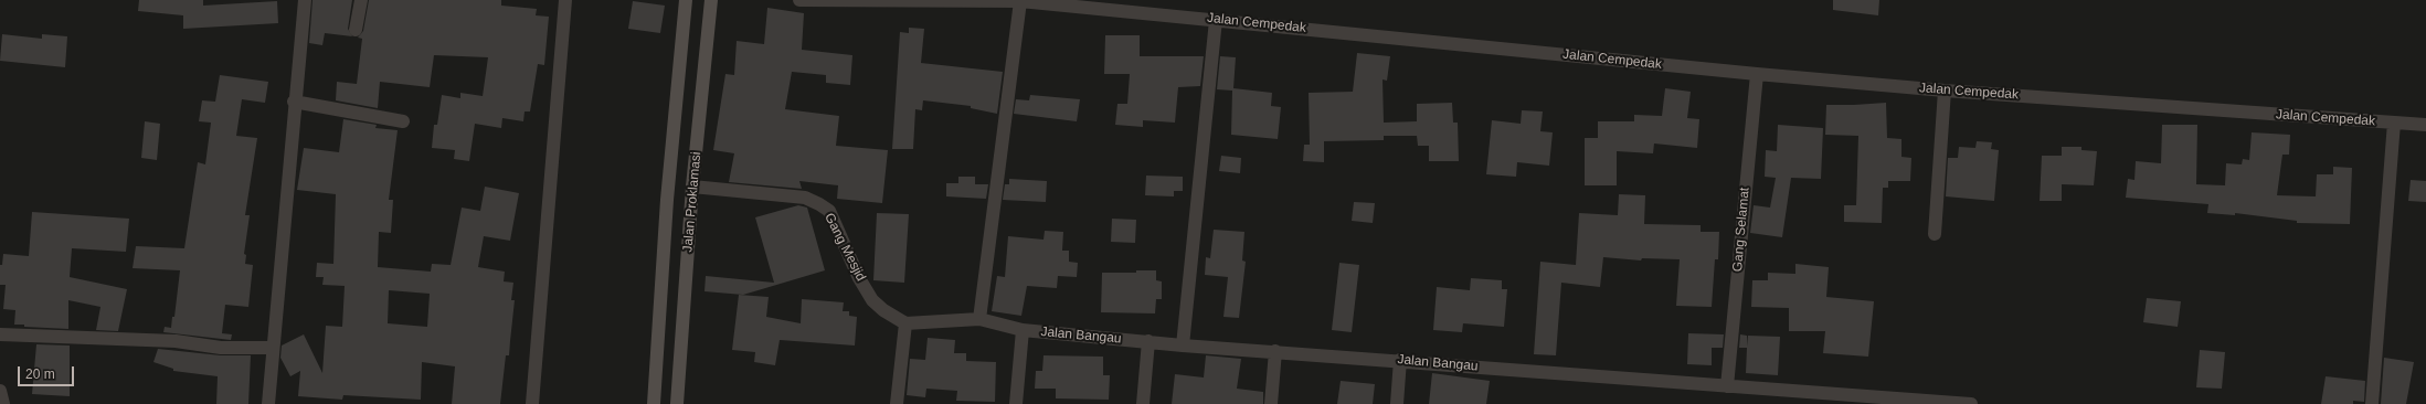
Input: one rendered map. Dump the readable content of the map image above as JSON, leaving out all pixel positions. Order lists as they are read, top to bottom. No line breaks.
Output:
{"streets":{"street":["Jalan Cempedak","Jalan Proklamasi","Gang Selamat","Gang Mesjid","Jalan Bangau"]},"crossings":[["Jalan Cempedak","Gang Selamat"],["Jalan Proklamasi","Gang Mesjid"],["Gang Selamat","Jalan Bangau"],["Gang Mesjid","Jalan Bangau"]],"scale_bar":"20 m"}
